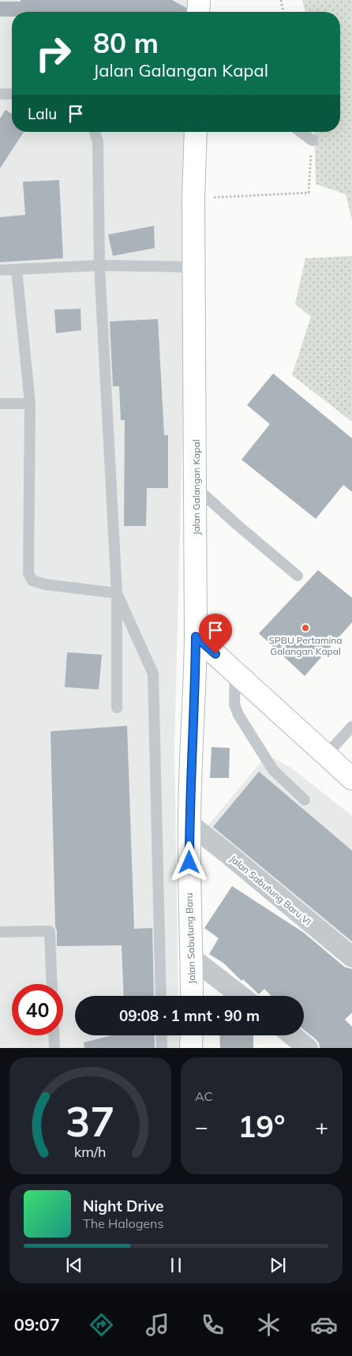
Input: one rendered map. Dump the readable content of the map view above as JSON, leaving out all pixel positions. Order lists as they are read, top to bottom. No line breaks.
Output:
{"streets":{"main road":["Jalan Galangan Kapal","Jalan Sabutung Baru"],"street":["Jalan Sabutung Baru VI"]},"crossings":[["Jalan Galangan Kapal","Jalan Sabutung Baru"],["Jalan Sabutung Baru VI","Jalan Sabutung Baru"]],"places":["SPBU Pertamina Galangan Kapal"],"page":{"turn":["80 m","Jalan Galangan Kapal"],"then":"Lalu","limit":"40","trip":"09:08 · 1 mnt · 90 m","tile":"AC","heat":["−","19°","+"],"song":["Night Drive","The Halogens"],"tabs":"09:07","gauge":["37","km/h"]}}
